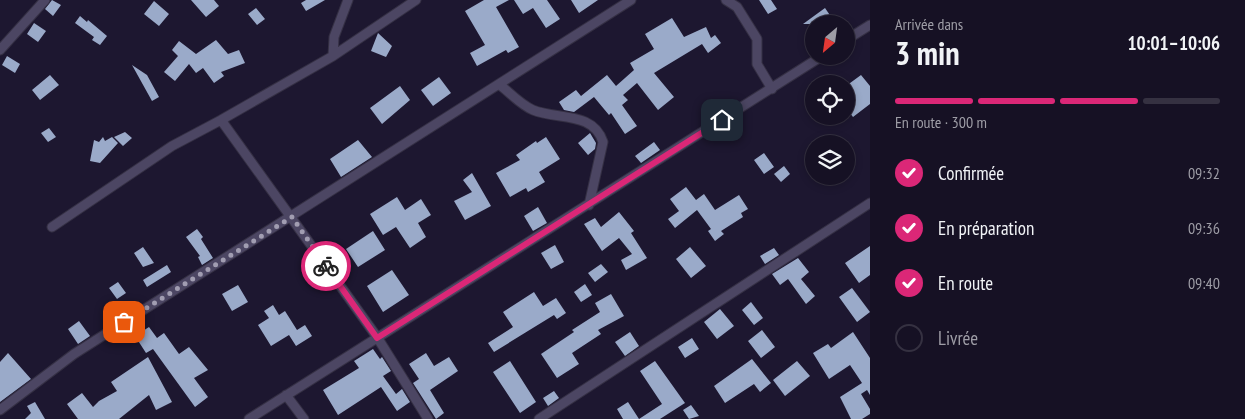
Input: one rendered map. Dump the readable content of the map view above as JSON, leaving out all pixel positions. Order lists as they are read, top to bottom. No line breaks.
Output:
{"north":"bottom left","page":{"heading":["3 min","Arrivée dans","10:01–10:06"],"bar":"En route · 300 m","list":[["Confirmée","09:32"],["En préparation","09:36"],["En route","09:40"],"Livrée"]}}
